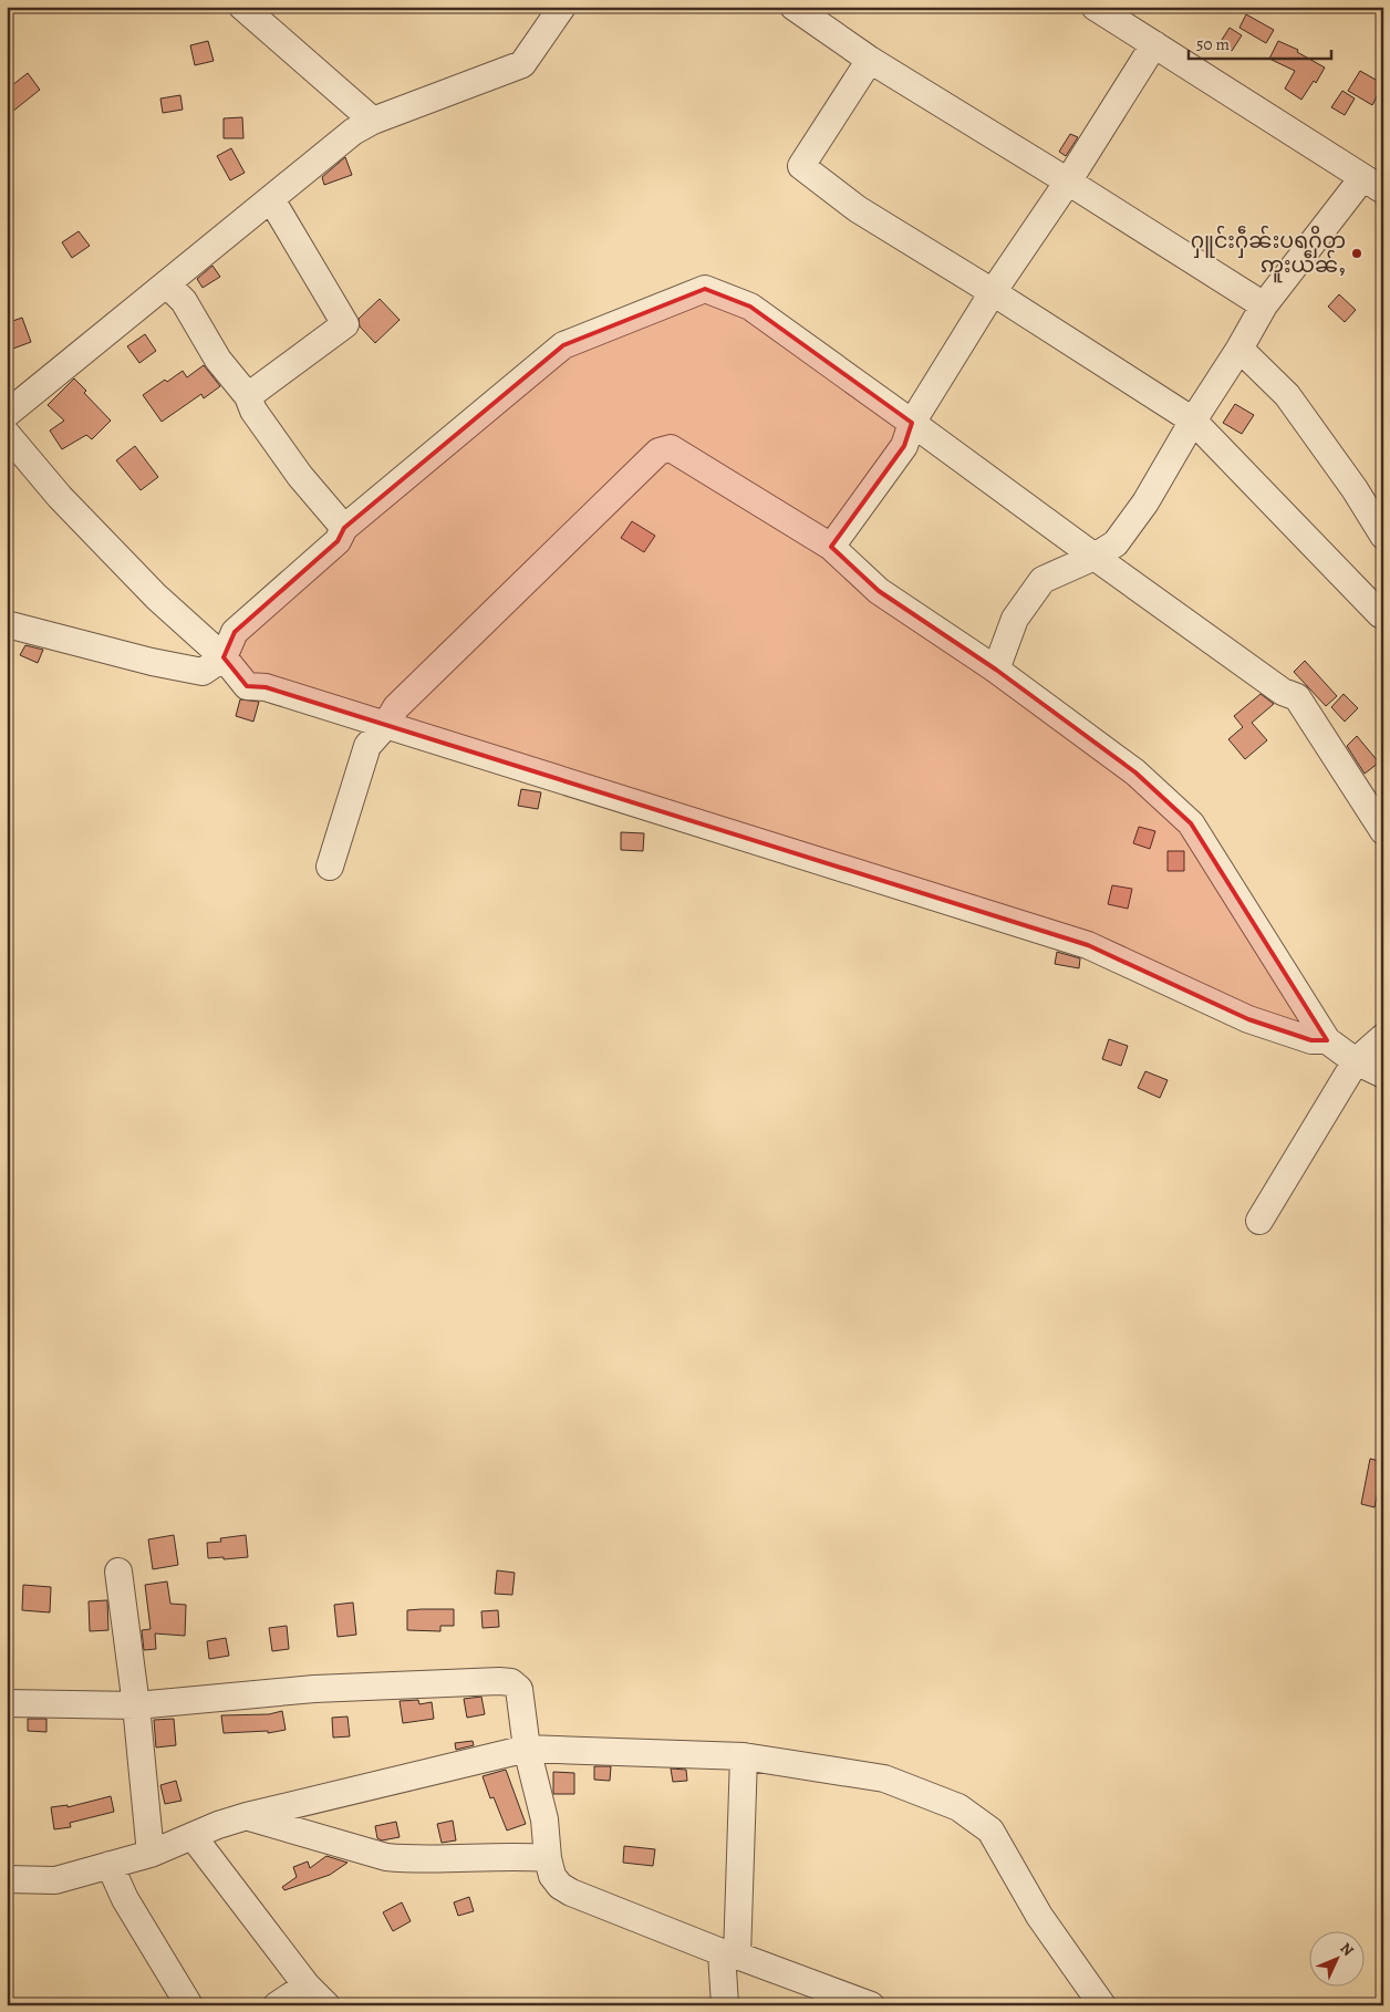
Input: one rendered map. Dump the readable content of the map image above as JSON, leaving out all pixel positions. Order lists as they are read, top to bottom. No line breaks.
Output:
{"places":["ႁူင်းႁဵၼ်းပရႁိတ ဢူးယဵၼ်ႇ"],"scale_bar":"50 m","north":"top right"}
